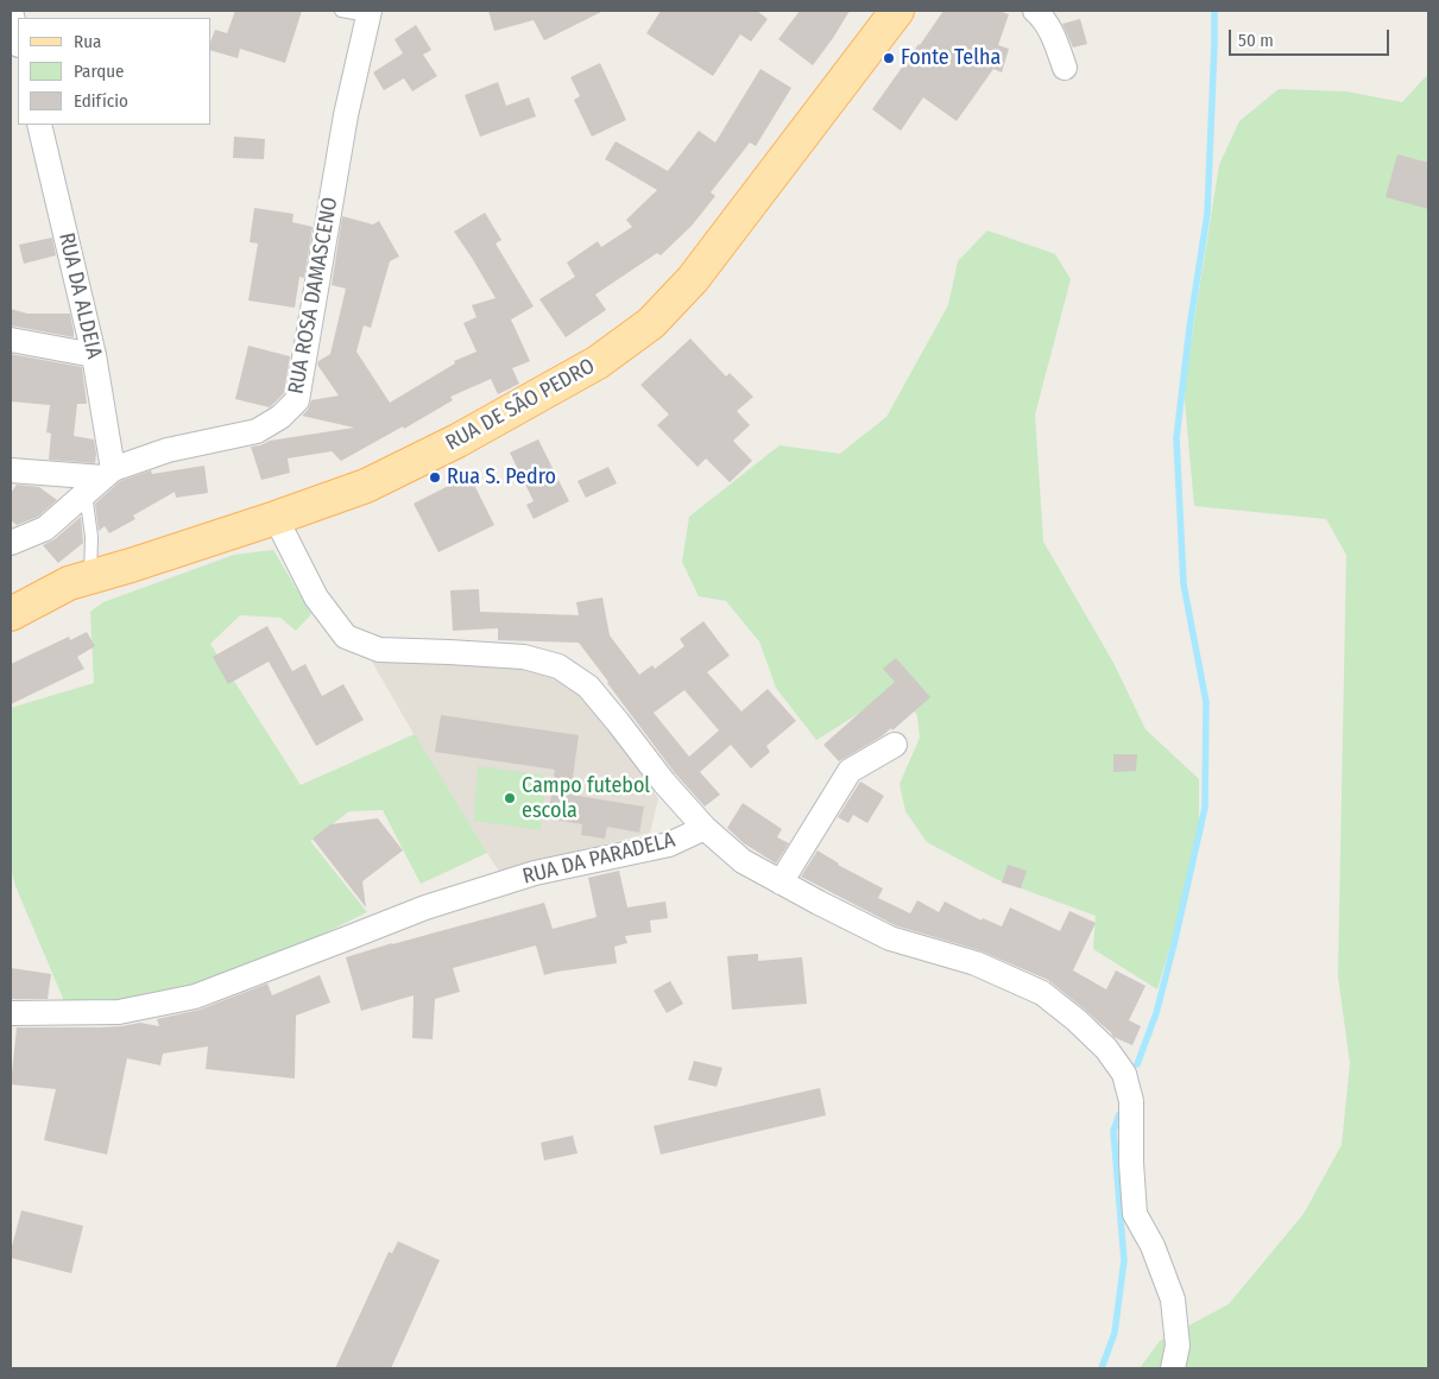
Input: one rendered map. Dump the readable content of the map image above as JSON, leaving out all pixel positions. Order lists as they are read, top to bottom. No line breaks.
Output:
{"streets":{"main road":["RUA DE SÃO PEDRO"],"street":["RUA DA ALDEIA","RUA ROSA DAMASCENO","RUA DA PARADELA"]},"crossings":[["RUA DA ALDEIA","RUA ROSA DAMASCENO"],["RUA DE SÃO PEDRO","RUA DA PARADELA"]],"places":["Fonte Telha","Rua S. Pedro","Campo futebol escola"],"legend":["Rua","Parque","Edifício"],"scale_bar":"50 m"}
